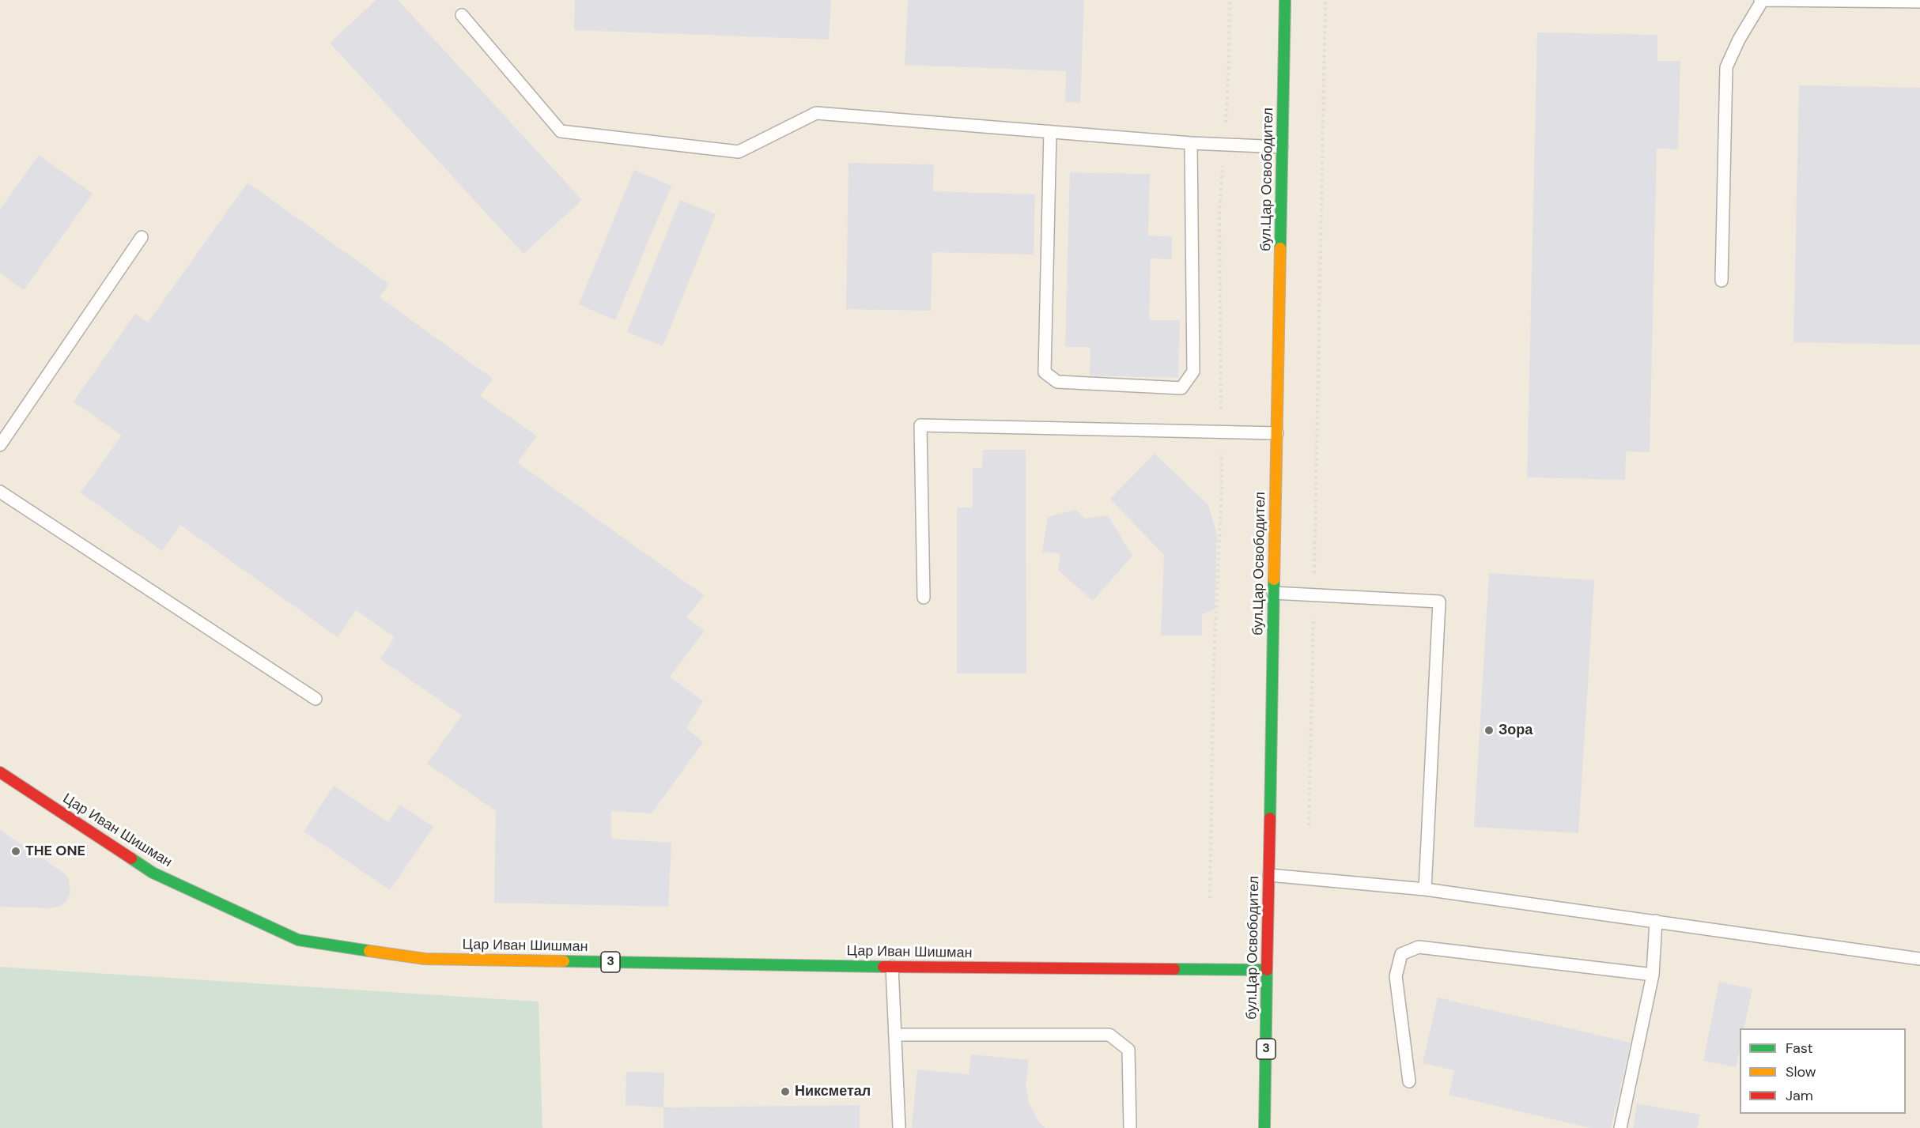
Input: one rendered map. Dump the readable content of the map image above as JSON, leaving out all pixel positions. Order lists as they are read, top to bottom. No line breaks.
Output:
{"streets":{"main road":["бул.Цар Освободител","Цар Иван Шишман","3"]},"crossings":[["бул.Цар Освободител","Цар Иван Шишман"]],"places":["Зора","THE ONE","Никсметал"],"legend":["Fast","Slow","Jam"]}
